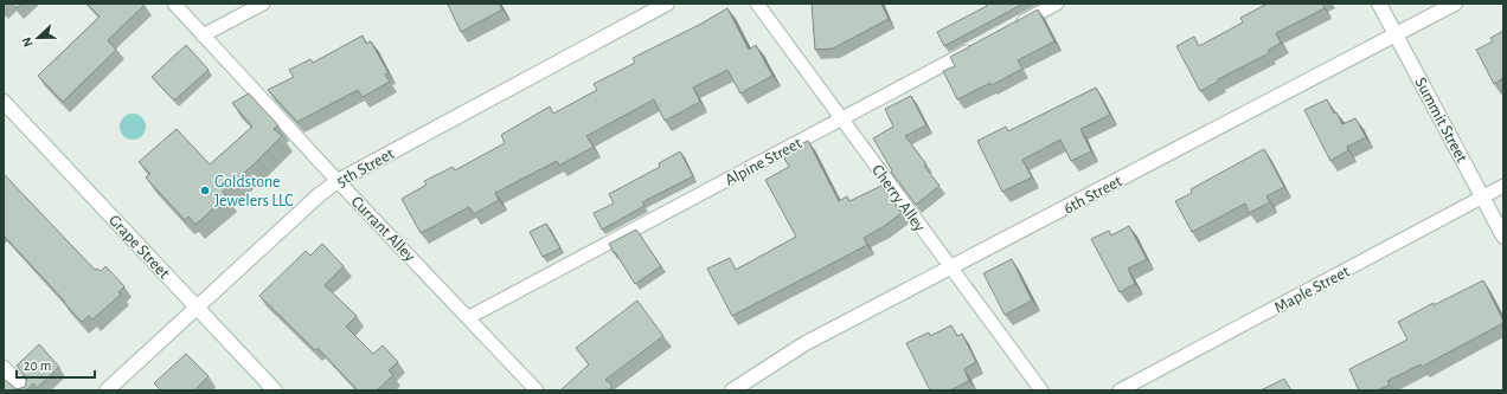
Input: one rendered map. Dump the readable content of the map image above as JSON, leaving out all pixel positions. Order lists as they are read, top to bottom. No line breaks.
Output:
{"streets":{"street":["Summit Street","5th Street","6th Street","Grape Street"],"lane":["Alpine Street","Cherry Alley","Currant Alley","Maple Street"]},"crossings":[["Summit Street","6th Street"],["Summit Street","Maple Street"],["Alpine Street","Cherry Alley"],["Alpine Street","Currant Alley"],["5th Street","Currant Alley"],["5th Street","Grape Street"],["6th Street","Cherry Alley"]],"places":["Goldstone Jewelers LLC"],"scale_bar":"20 m","north":"left"}
